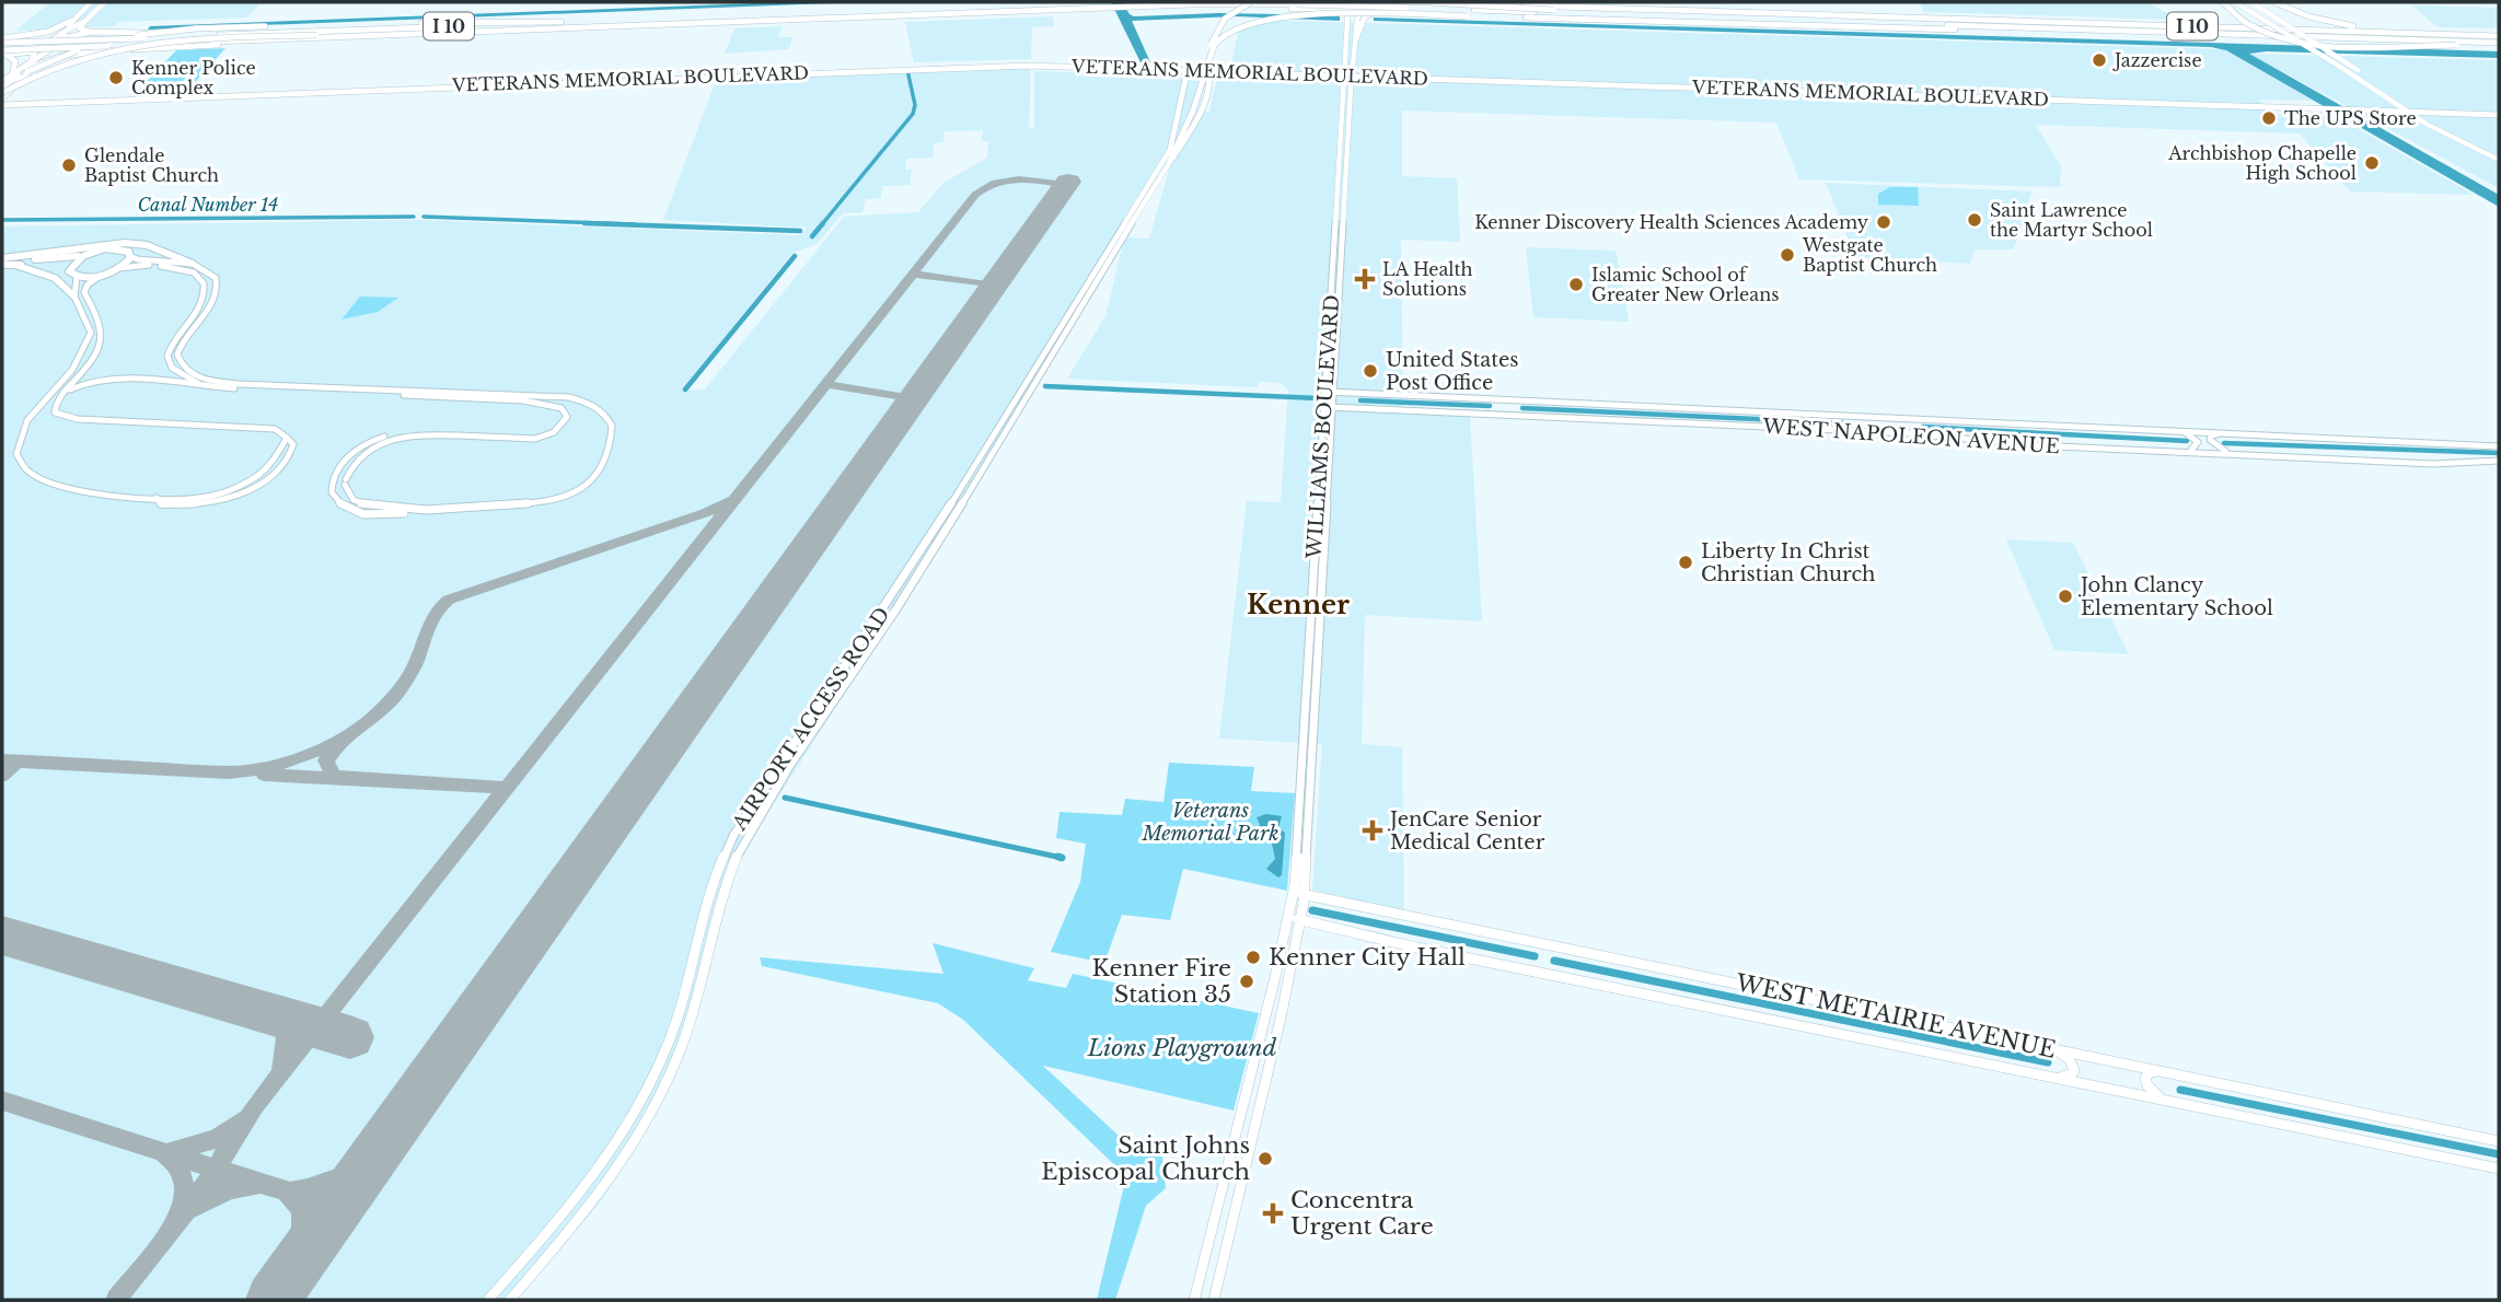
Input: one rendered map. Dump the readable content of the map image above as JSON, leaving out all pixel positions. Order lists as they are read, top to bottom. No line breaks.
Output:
{"streets":{"highway":["I 10"],"main road":["VETERANS MEMORIAL BOULEVARD","WILLIAMS BOULEVARD","WEST NAPOLEON AVENUE","AIRPORT ACCESS ROAD","WEST METAIRIE AVENUE"]},"crossings":[["VETERANS MEMORIAL BOULEVARD","WILLIAMS BOULEVARD"],["WILLIAMS BOULEVARD","WEST NAPOLEON AVENUE"],["WILLIAMS BOULEVARD","WEST METAIRIE AVENUE"]],"districts":["Kenner"],"water":["Canal Number 14"],"parks":["Veterans Memorial Park","Lions Playground"],"places":{"other":["Jazzercise","Kenner Police Complex","The UPS Store","Archbishop Chapelle High School","Glendale Baptist Church","Saint Lawrence the Martyr School","Kenner Discovery Health Sciences Academy","Westgate Baptist Church","Islamic School of Greater New Orleans","United States Post Office","Liberty In Christ Christian Church","John Clancy Elementary School","Kenner City Hall","Kenner Fire Station 35","Saint Johns Episcopal Church"],"health":["LA Health Solutions","JenCare Senior Medical Center","Concentra Urgent Care"]}}
